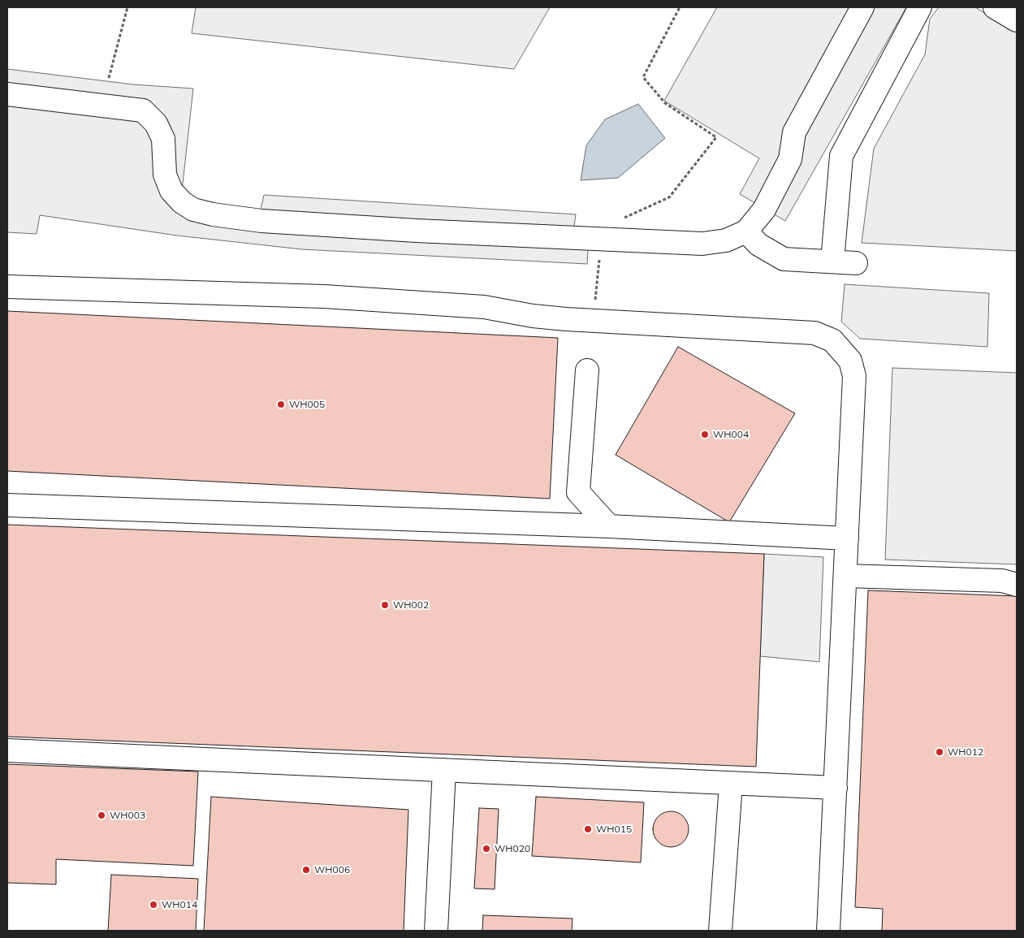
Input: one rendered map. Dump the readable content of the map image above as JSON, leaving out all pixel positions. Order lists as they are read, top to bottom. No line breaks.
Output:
{"places":["WH005","WH004","WH002","WH012","WH003","WH015","WH020","WH006","WH014"]}
